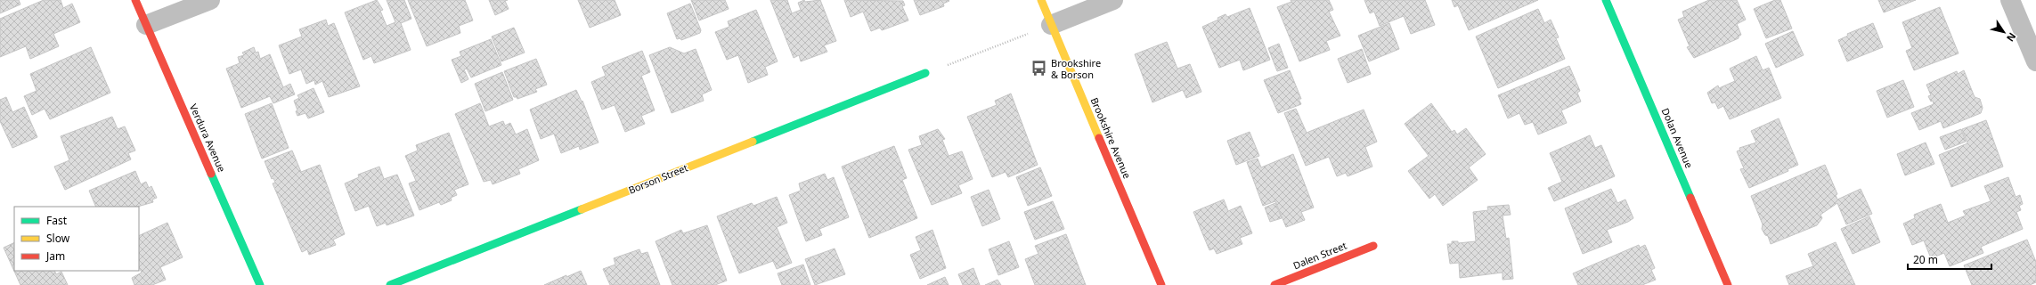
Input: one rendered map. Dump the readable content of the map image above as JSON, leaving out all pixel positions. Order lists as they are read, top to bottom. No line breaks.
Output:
{"streets":{"street":["Verdura Avenue","Brookshire Avenue","Dolan Avenue","Borson Street","Dalen Street"]},"places":{"bus stop":["Brookshire & Borson"]},"legend":["Fast","Slow","Jam"],"scale_bar":"20 m","north":"bottom right"}
